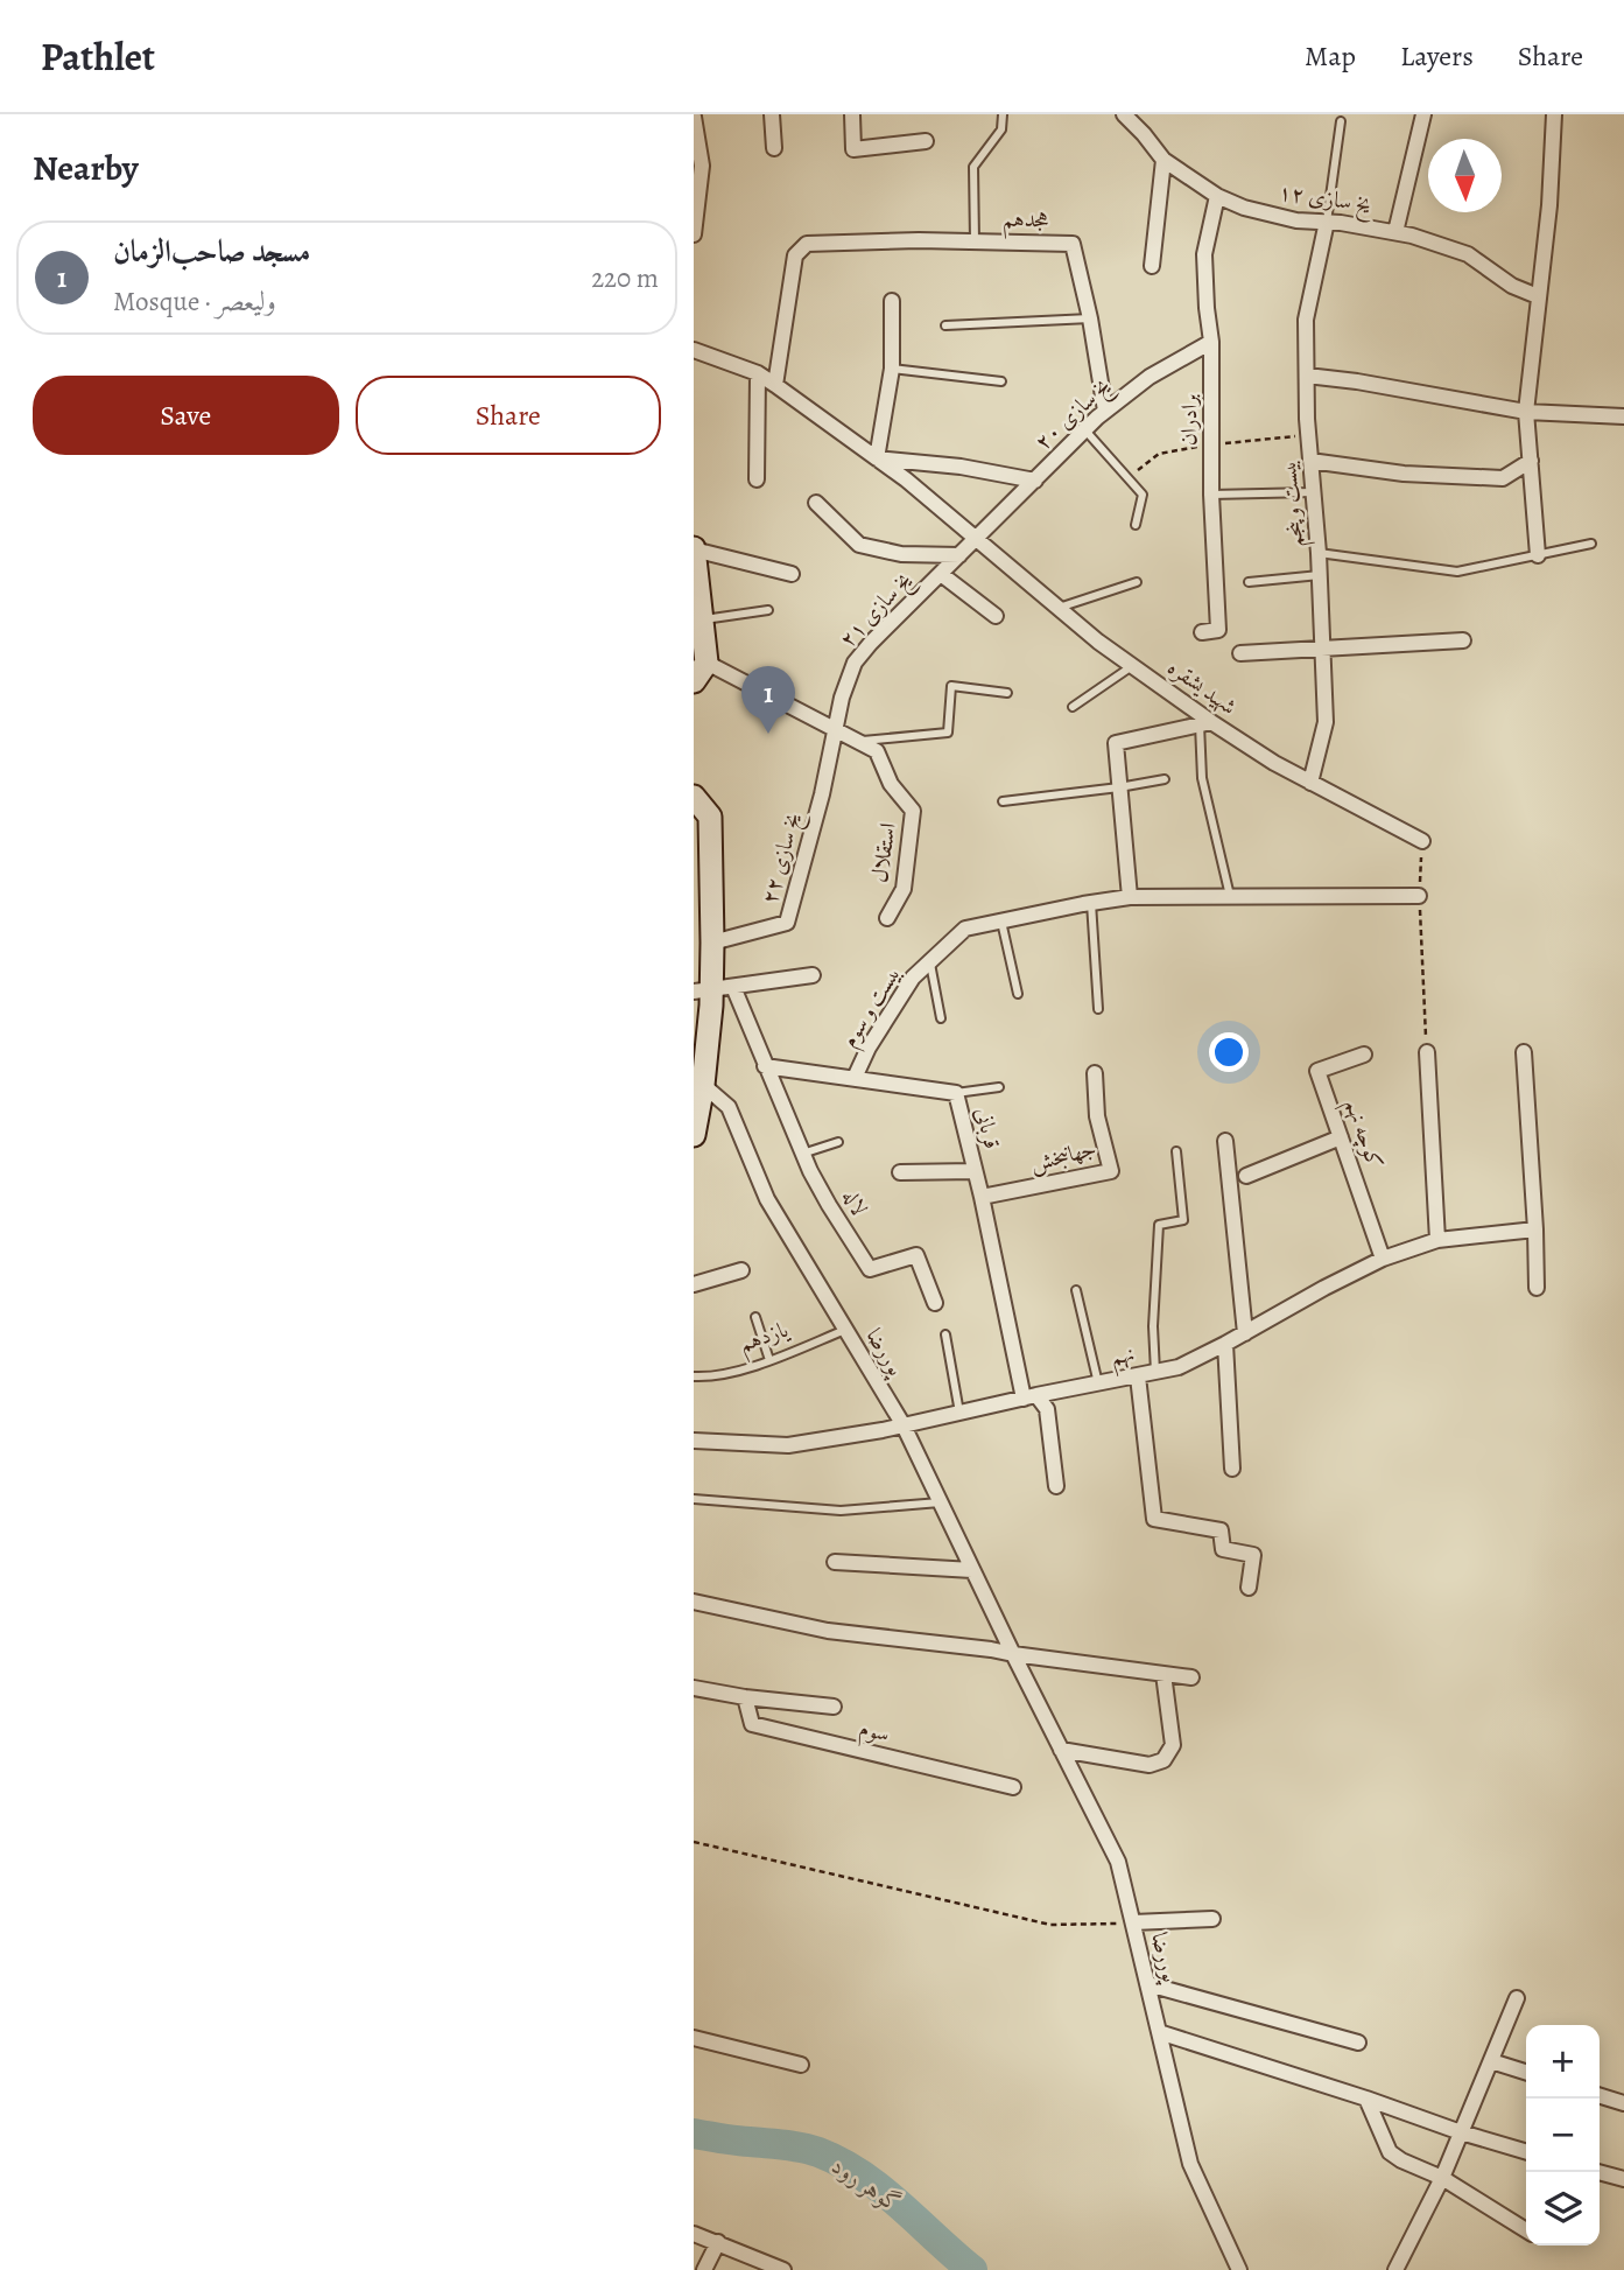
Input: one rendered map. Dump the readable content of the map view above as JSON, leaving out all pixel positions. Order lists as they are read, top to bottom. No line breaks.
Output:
{"streets":{"street":["یخ سازی ۱۲","هجدهم","یخ سازی ۲۰","برادران","بیست و پنجم","یخ سازی ۲۱","شهید یشقره","استقلال","یخ سازی ۲۲","بیست و سوم","قربانی","کوچه نهم","جهانبخش","لاله","پوررضا","نهم","سوم"],"lane":["یازدهم"]},"crossings":[["یخ سازی ۱۲","برادران"],["یخ سازی ۱۲","بیست و پنجم"],["هجدهم","یخ سازی ۲۰"],["یخ سازی ۲۰","برادران"],["یخ سازی ۲۰","یخ سازی ۲۱"],["یخ سازی ۲۰","شهید یشقره"],["بیست و پنجم","شهید یشقره"],["یخ سازی ۲۱","شهید یشقره"],["یخ سازی ۲۱","استقلال"],["یخ سازی ۲۱","یخ سازی ۲۲"],["استقلال","یخ سازی ۲۲"],["بیست و سوم","قربانی"],["قربانی","جهانبخش"],["قربانی","لاله"],["قربانی","نهم"],["کوچه نهم","نهم"],["یازدهم","پوررضا"],["پوررضا","نهم"]],"water":["گوهر رود"],"north":"bottom","page":{"header":"Pathlet","nav":["Map","Layers","Share"],"heading":"Nearby","list":[{"mark":"1","name":"مسجد صاحب‌الزمان","note":"Mosque · ولیعصر","value":"220 m"}],"buttons":["Save","Share"],"pins":"1","map_buttons":["+","−"]}}
